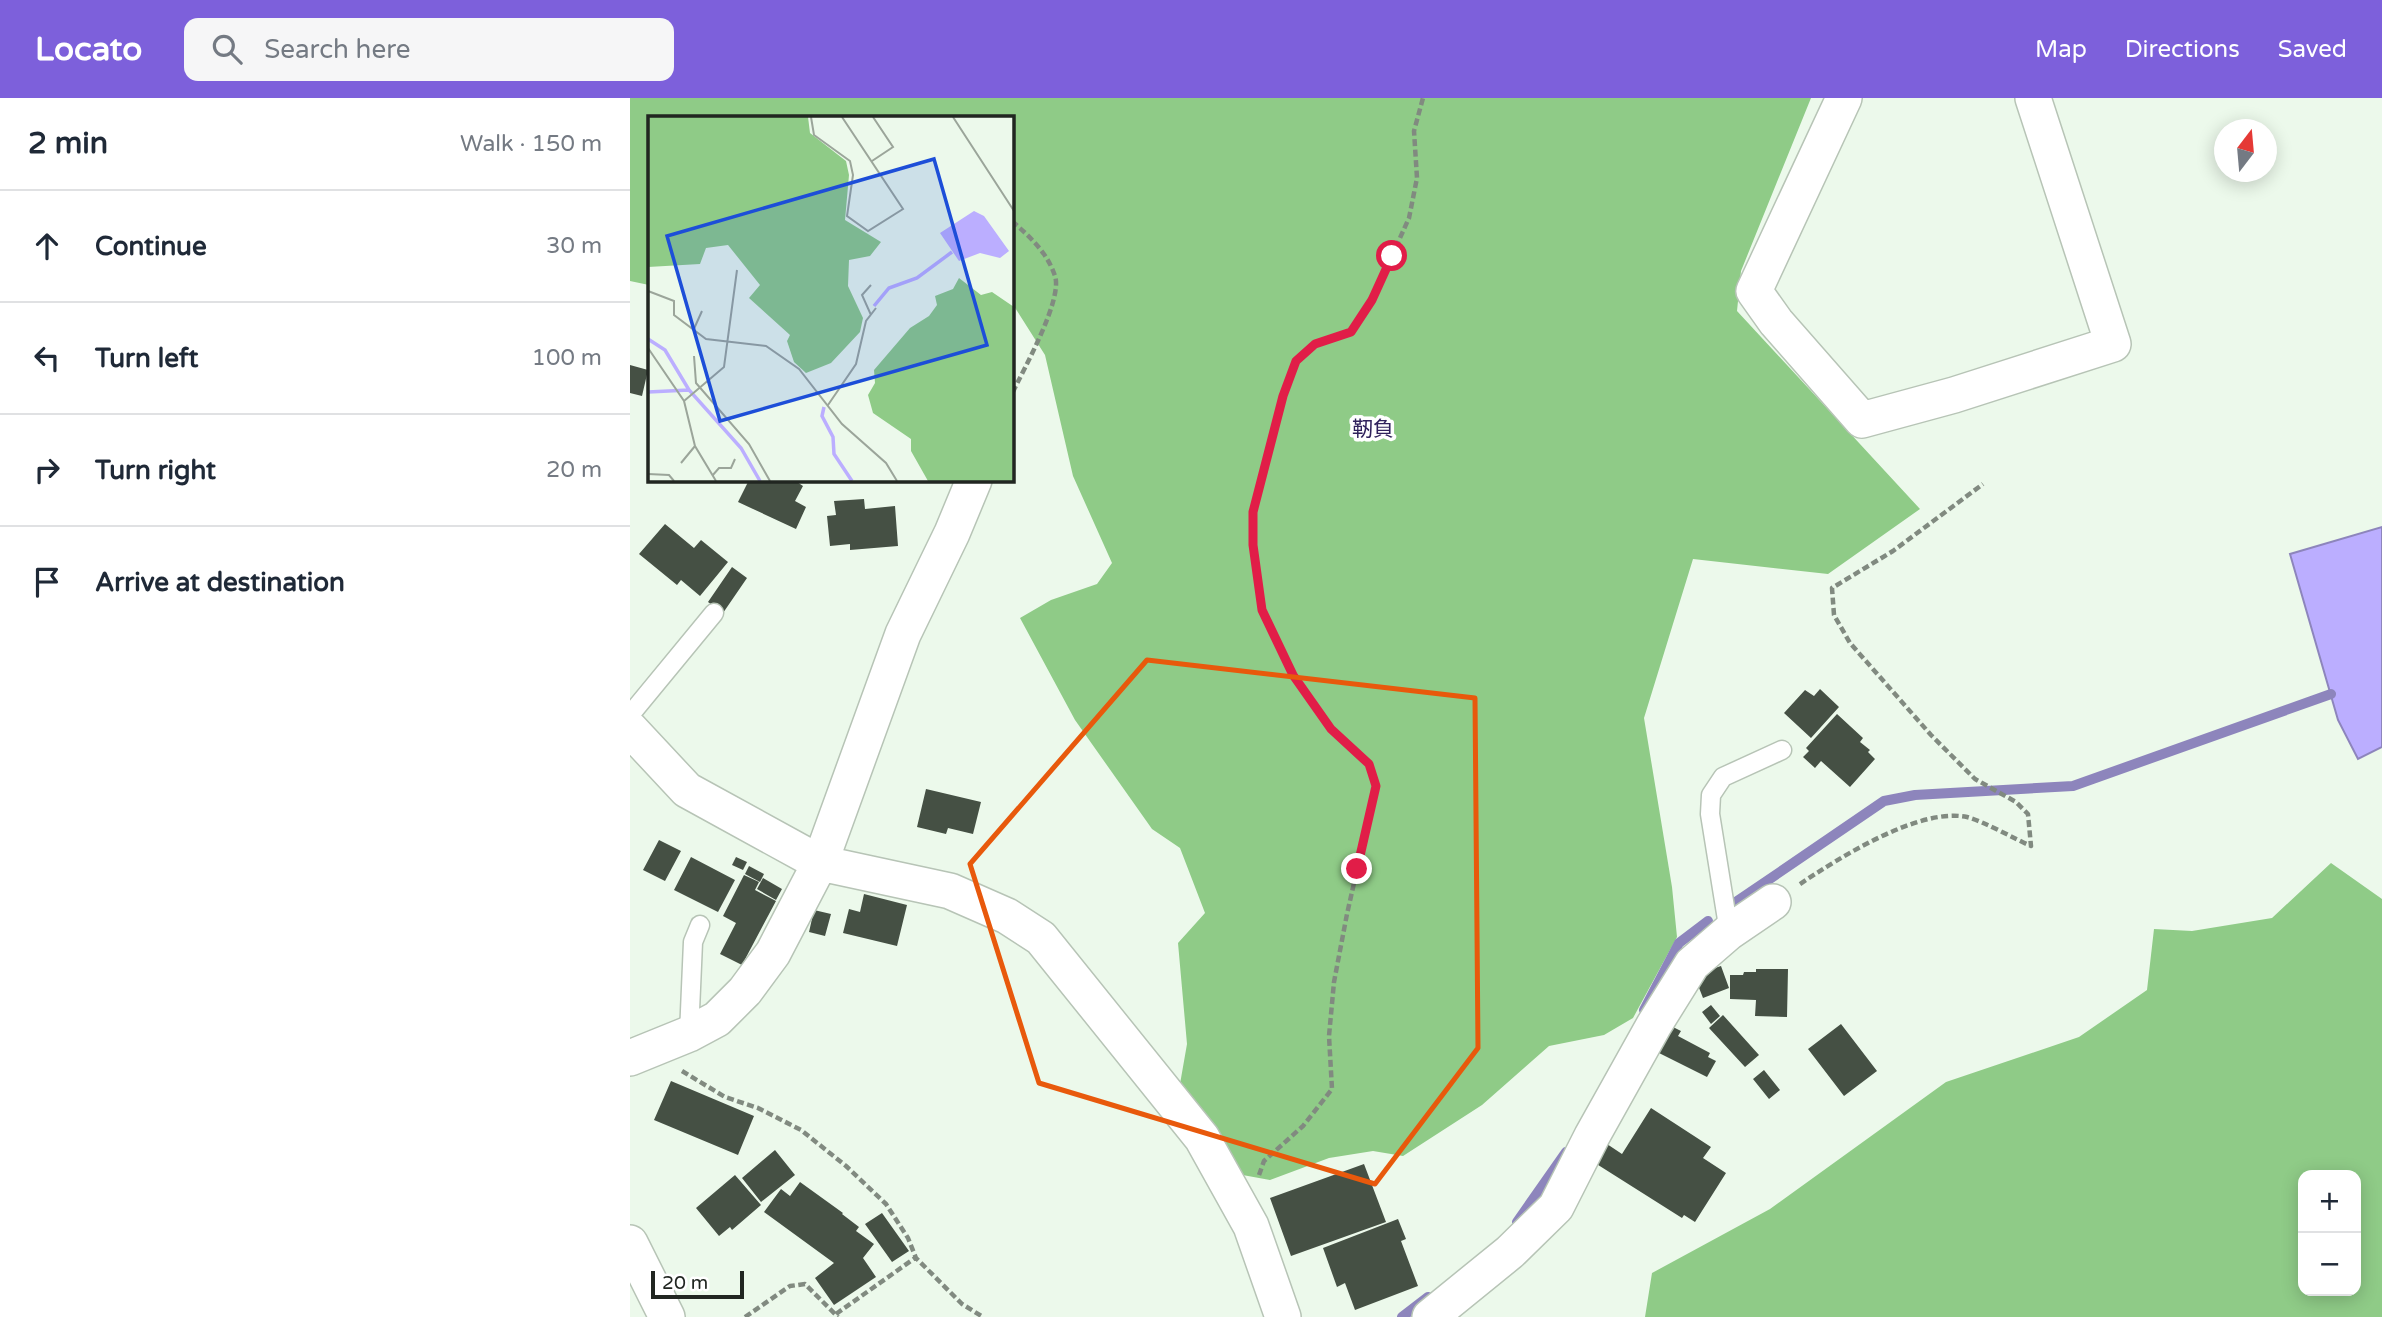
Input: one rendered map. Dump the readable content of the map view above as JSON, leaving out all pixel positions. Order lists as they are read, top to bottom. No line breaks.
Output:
{"districts":["靭負"],"scale_bar":"20 m","north":"top","page":{"header":"Locato","search":"Search here","nav":["Map","Directions","Saved"],"heading":["2 min","Walk · 150 m"],"list":[["Continue","30 m"],["Turn left","100 m"],["Turn right","20 m"],"Arrive at destination"],"map_buttons":["+","−"],"scale":"20 m"}}
